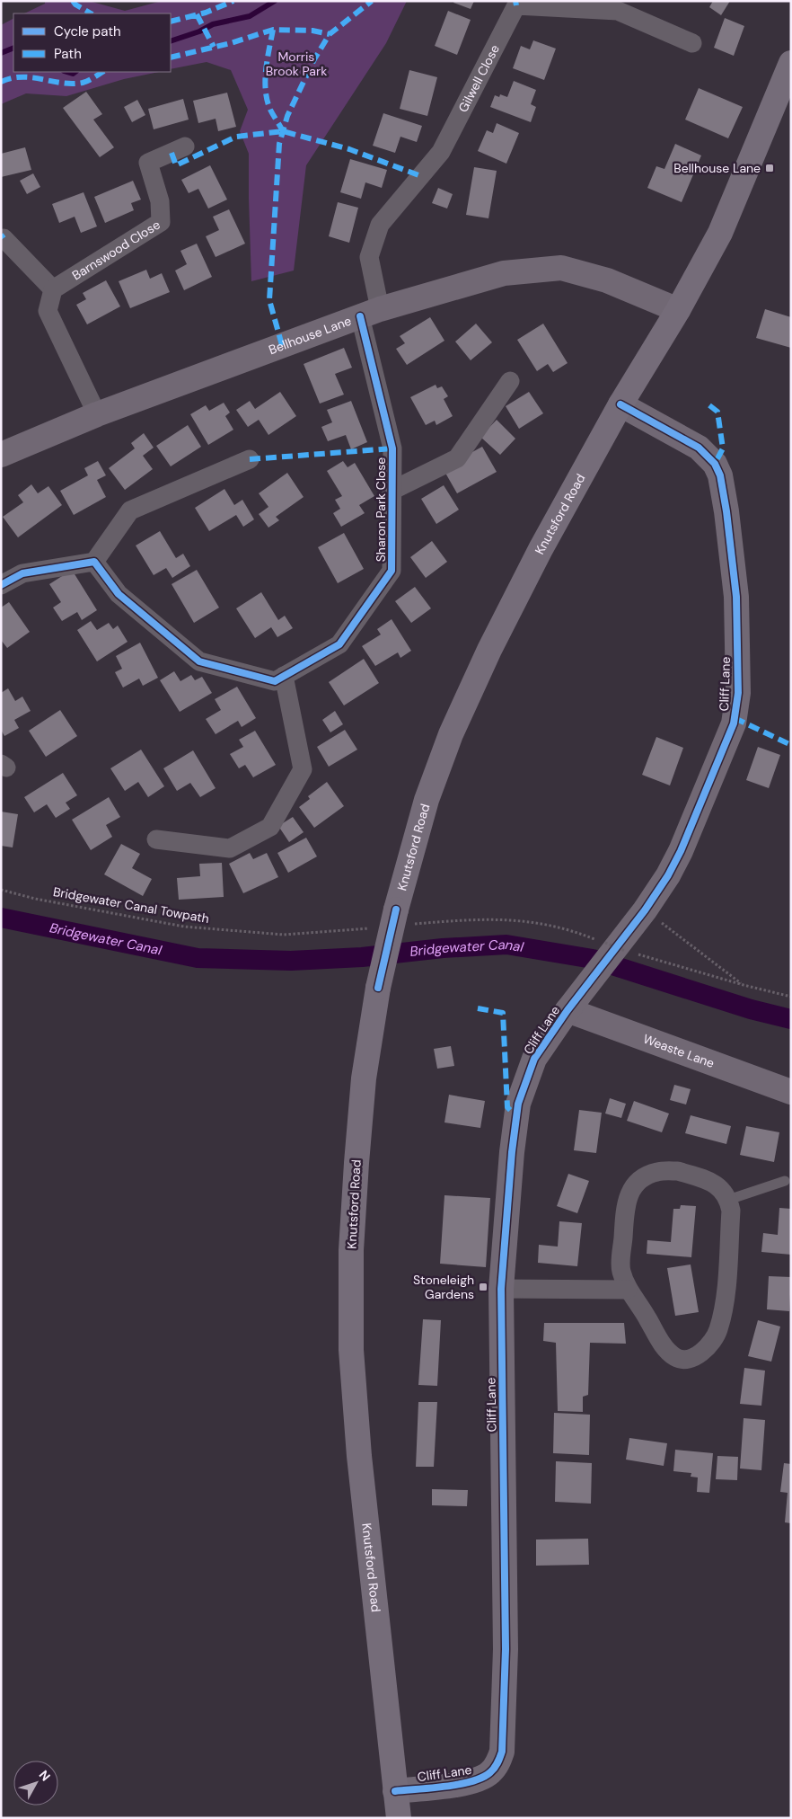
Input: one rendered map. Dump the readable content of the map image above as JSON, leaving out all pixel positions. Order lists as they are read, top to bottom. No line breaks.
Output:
{"streets":{"highway":["Knutsford Road"],"street":["Gilwell Close","Barnswood Close","Bellhouse Lane","Sharon Park Close","Cliff Lane","Weaste Lane"],"path":["Bridgewater Canal Towpath"]},"crossings":[["Gilwell Close","Bellhouse Lane"],["Gilwell Close","Sharon Park Close"],["Bellhouse Lane","Sharon Park Close"],["Bellhouse Lane","Knutsford Road"],["Knutsford Road","Cliff Lane"],["Cliff Lane","Weaste Lane"]],"water":["Bridgewater Canal"],"parks":["Morris Brook Park"],"places":{"transit":["Bellhouse Lane","Stoneleigh Gardens"]},"legend":["Cycle path","Path"],"north":"top right"}
